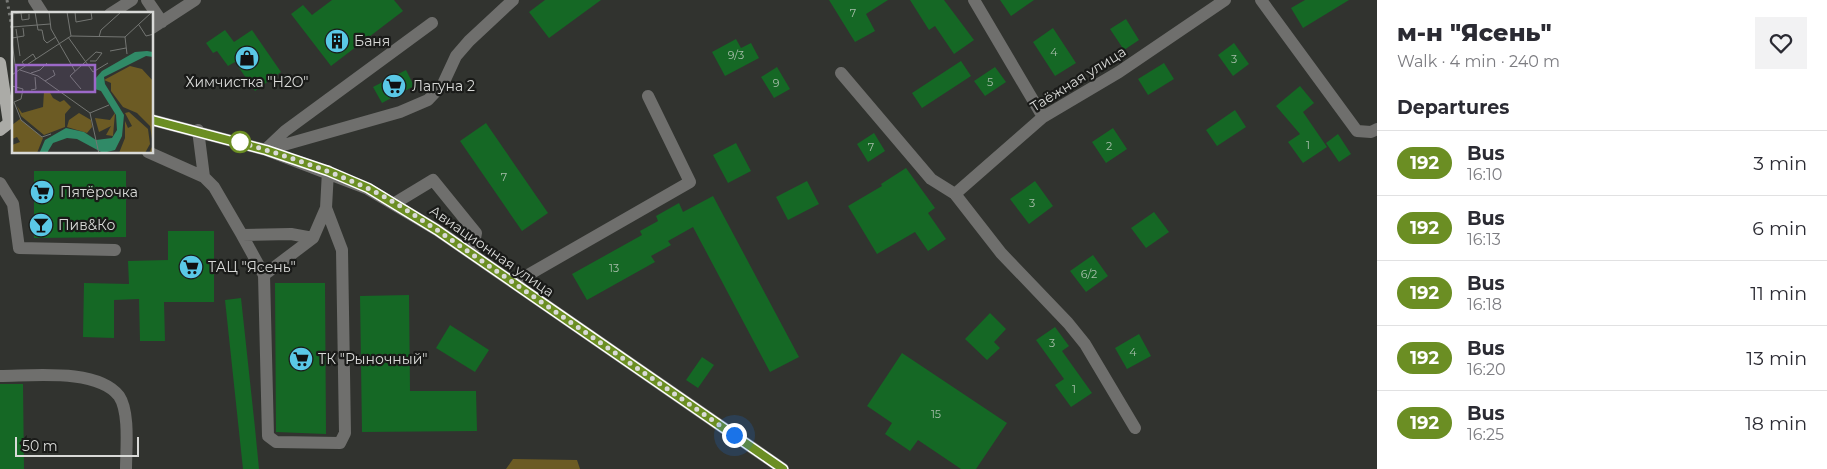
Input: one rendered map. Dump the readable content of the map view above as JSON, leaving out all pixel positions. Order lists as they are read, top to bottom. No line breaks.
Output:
{"streets":{"street":["Таёжная улица","Авиационная улица"]},"places":{"building":["Баня"],"shop":["Химчистка \"H2O\""],"supermarket":["Лагуна 2","Пятёрочка","ТАЦ \"Ясень\"","ТК \"Рыночный\""],"bar":["Пив&Ко"]},"lines":["bus line 192"],"house_numbers":["7","4","9/3","3","5","9","1","2","7","7","3","13","6/2","3","4","1","15"],"scale_bar":"50 m","page":{"heading":[["м-н \"Ясень\"","Walk · 4 min · 240 m"],"Departures"],"list":[{"mark":"192","name":"Bus","note":"16:10","value":"3 min"},{"mark":"192","name":"Bus","note":"16:13","value":"6 min"},{"mark":"192","name":"Bus","note":"16:18","value":"11 min"},{"mark":"192","name":"Bus","note":"16:20","value":"13 min"},{"mark":"192","name":"Bus","note":"16:25","value":"18 min"}],"scale":"50 m"}}
